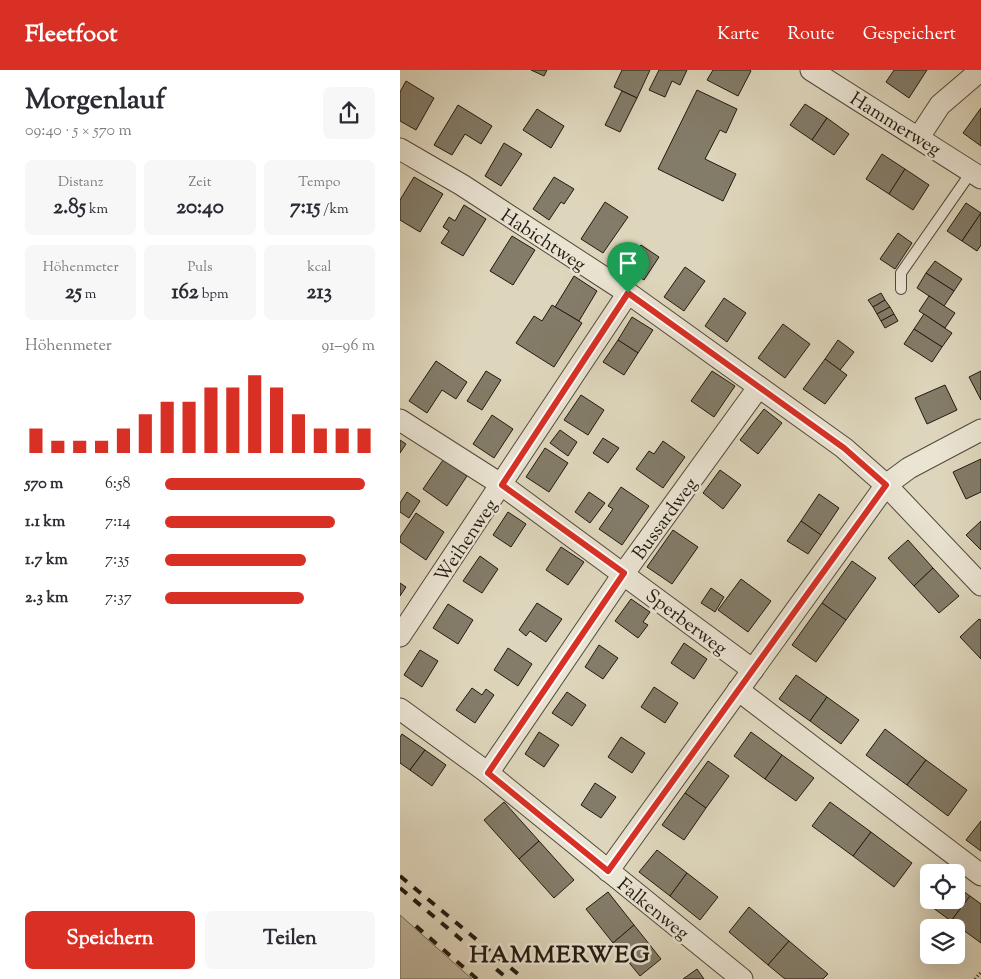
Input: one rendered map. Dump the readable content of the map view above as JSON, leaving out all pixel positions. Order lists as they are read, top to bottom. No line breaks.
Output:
{"streets":{"street":["Hammerweg","Habichtweg","Bussardweg","Weihenweg","Sperberweg","Falkenweg"]},"crossings":[["Habichtweg","Bussardweg"],["Habichtweg","Weihenweg"],["Bussardweg","Sperberweg"],["Bussardweg","Falkenweg"],["Weihenweg","Sperberweg"]],"districts":["HAMMERWEG"],"page":{"header":"Fleetfoot","nav":["Karte","Route","Gespeichert"],"heading":["Morgenlauf","09:40 · 5 × 570 m"],"stats":[["Distanz","2.85 km"],["Zeit","20:40"],["Tempo","7:15 /km"],["Höhenmeter","25 m"],["Puls","162 bpm"],["kcal","213"]],"chart":["Höhenmeter","91–96 m"],"list":[{"name":"570 m","note":"6:58"},{"name":"1.1 km","note":"7:14"},{"name":"1.7 km","note":"7:35"},{"name":"2.3 km","note":"7:37"}],"buttons":["Speichern","Teilen"]}}
